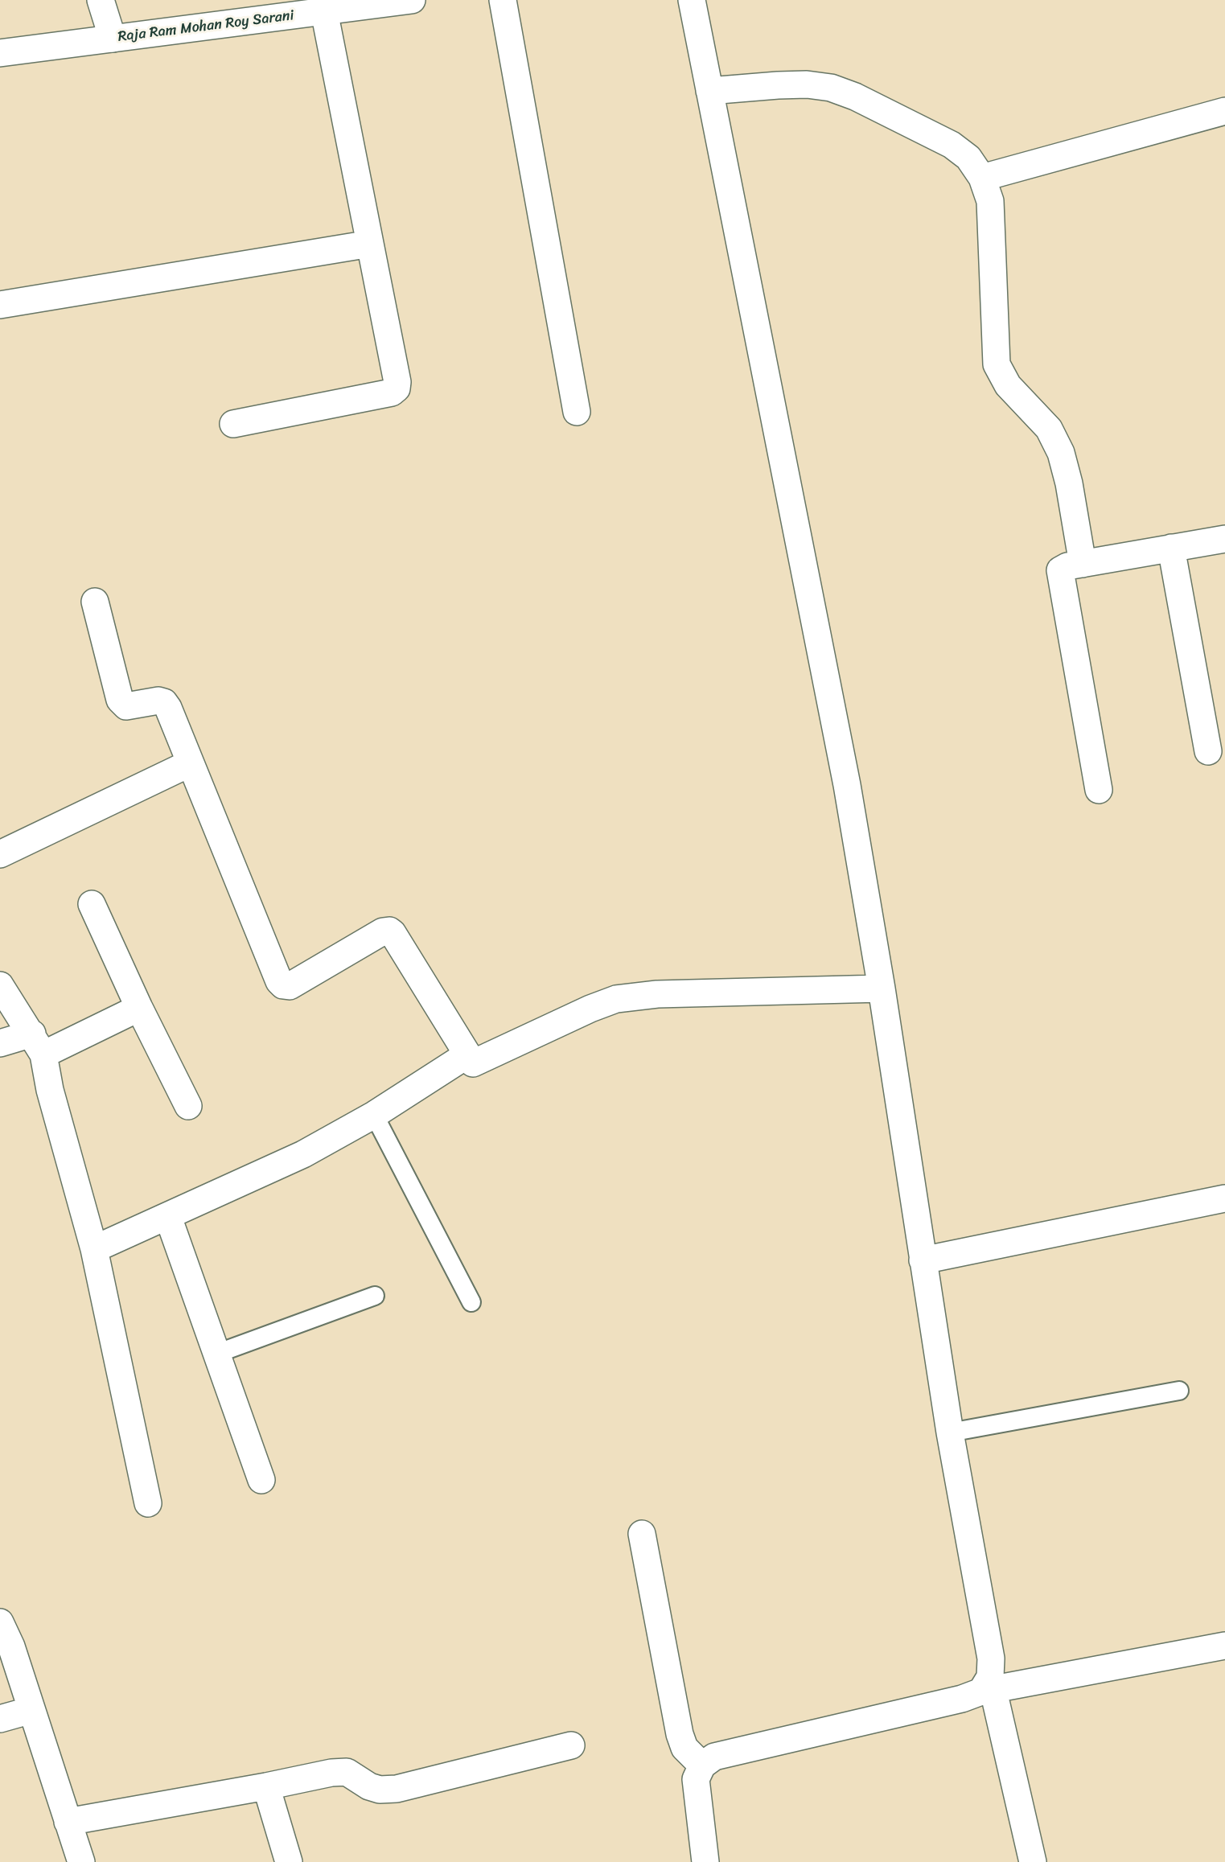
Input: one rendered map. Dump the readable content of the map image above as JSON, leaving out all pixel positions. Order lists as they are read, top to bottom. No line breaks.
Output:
{"streets":{"street":["Raja Ram Mohan Roy Sarani"]}}
